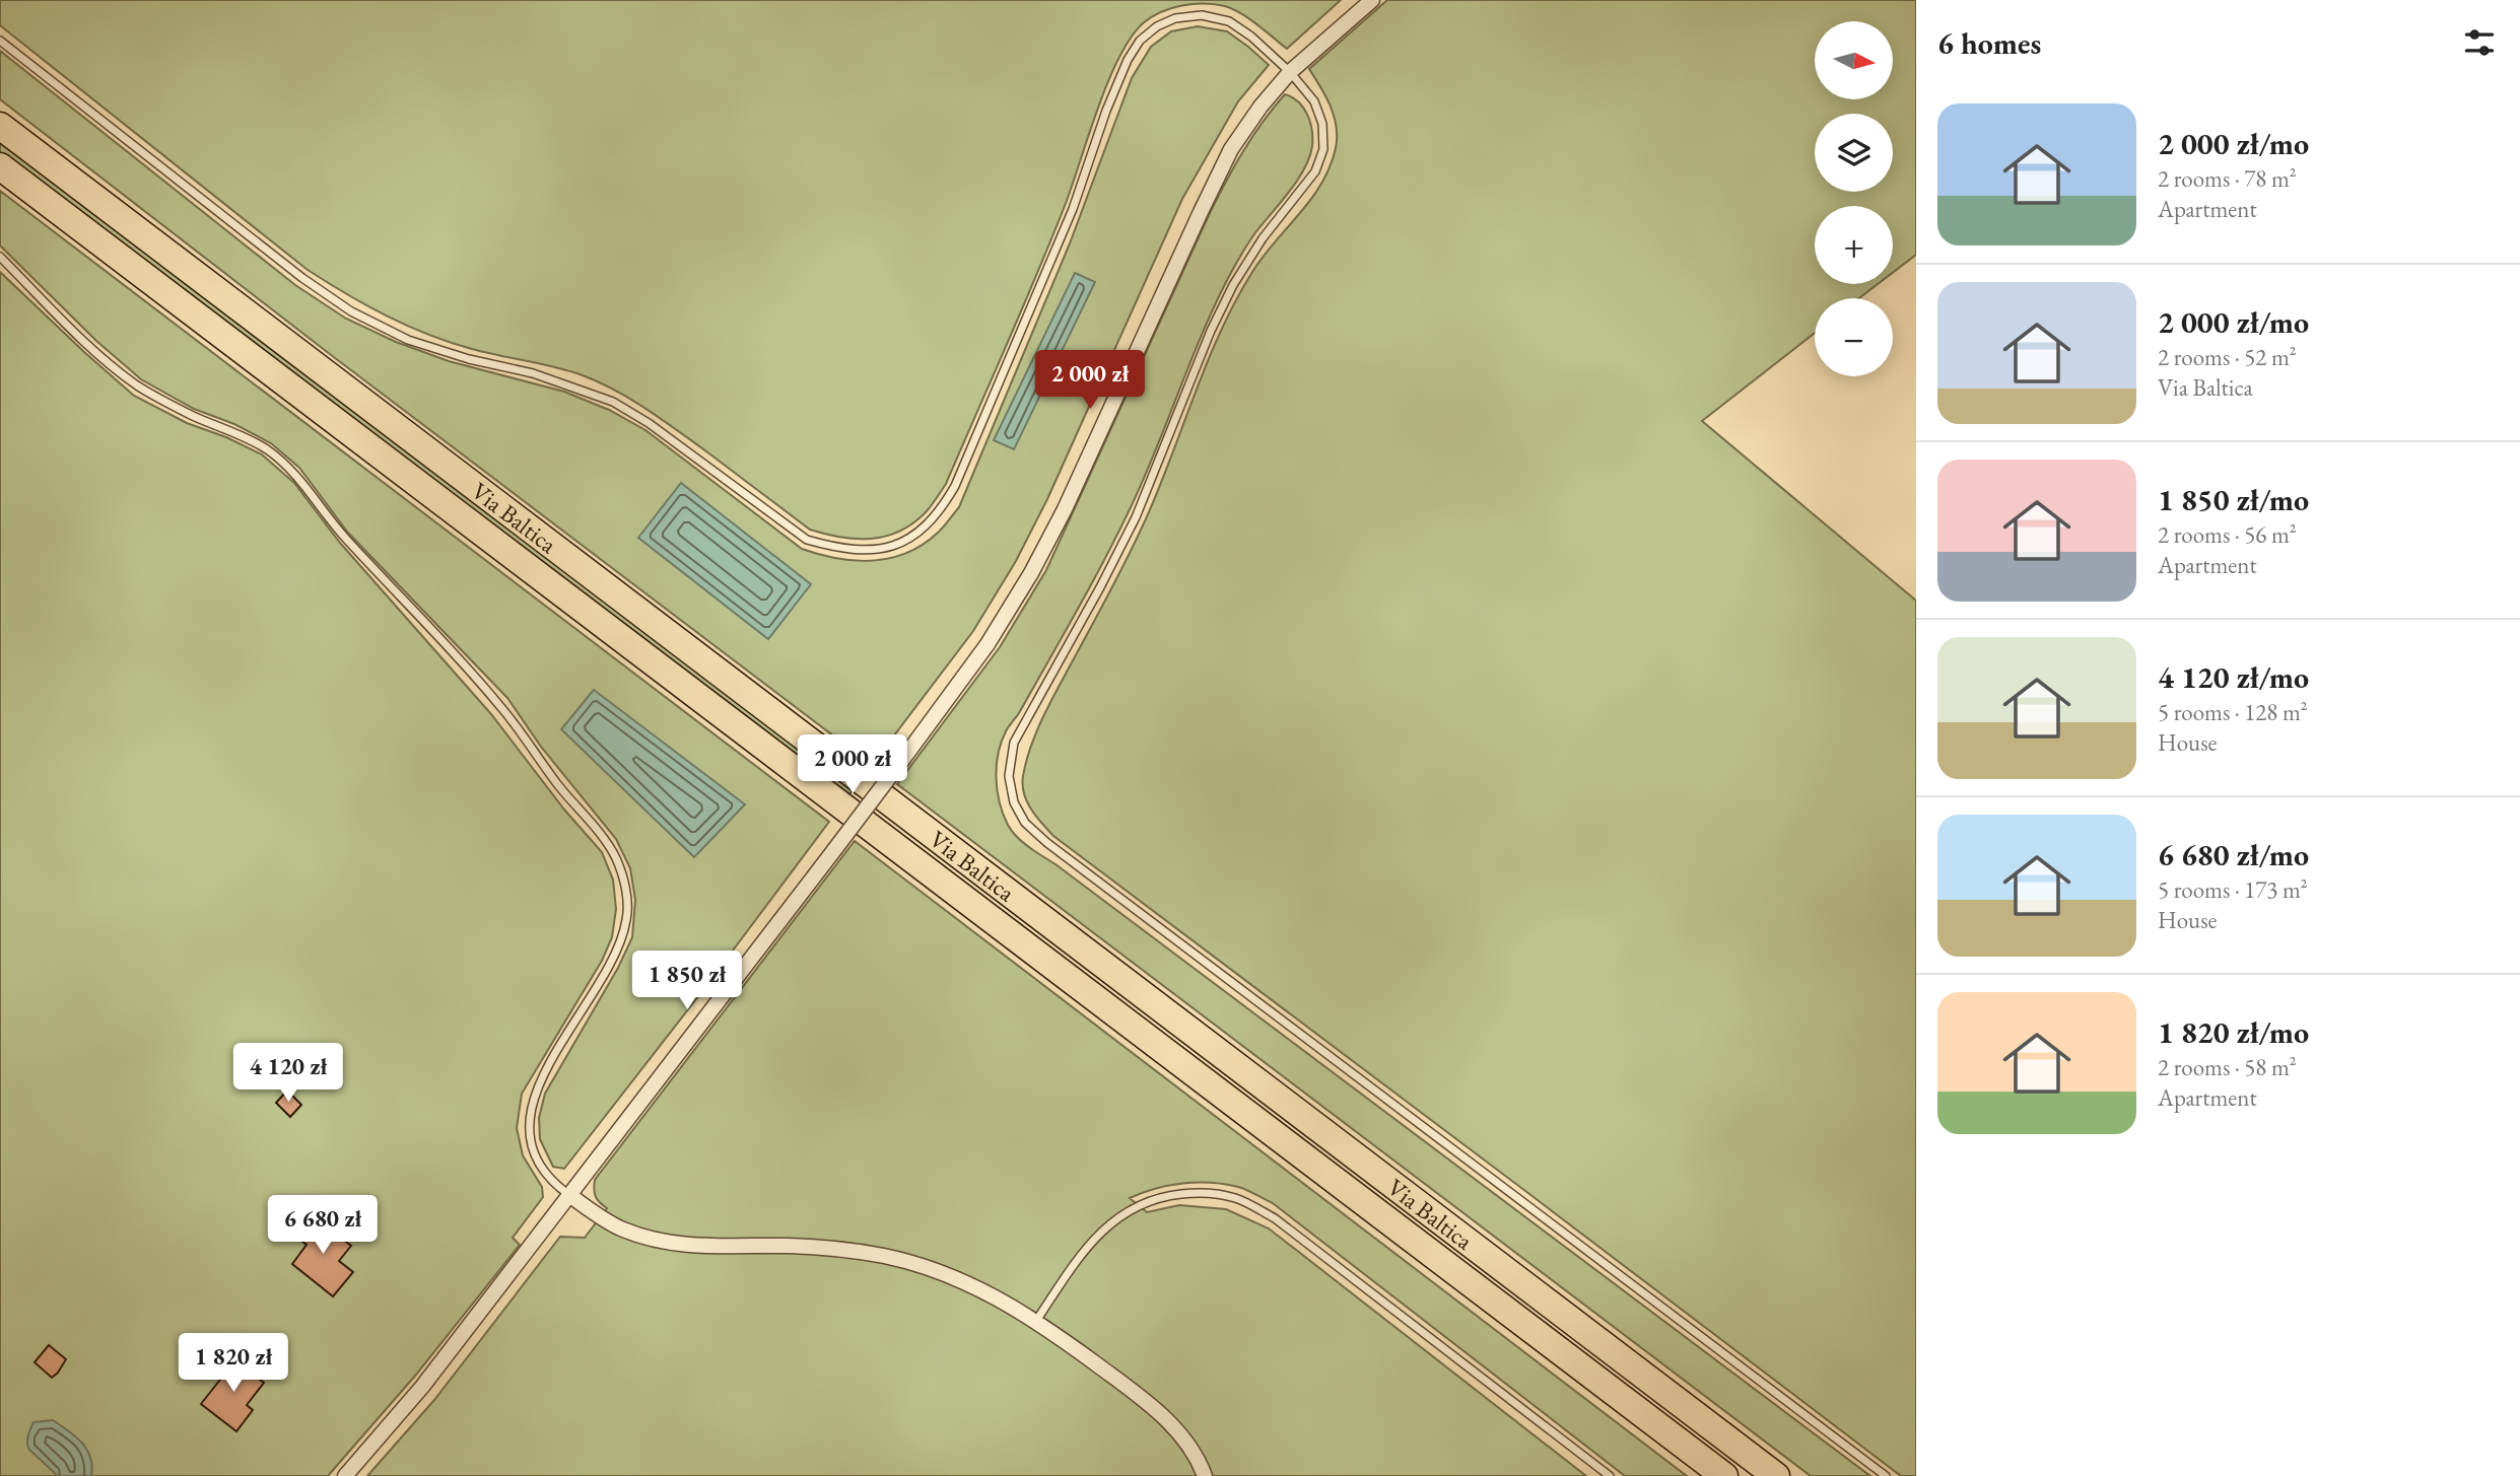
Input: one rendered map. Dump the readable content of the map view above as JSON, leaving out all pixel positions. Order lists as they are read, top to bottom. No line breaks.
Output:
{"streets":{"highway":["Via Baltica"]},"north":"right","page":{"heading":"6 homes","map_buttons":["+","−"],"list":[{"name":"2 000 zł/mo","note":"2 rooms · 78 m² · Apartment"},{"name":"2 000 zł/mo","note":"2 rooms · 52 m² · Via Baltica"},{"name":"1 850 zł/mo","note":"2 rooms · 56 m² · Apartment"},{"name":"4 120 zł/mo","note":"5 rooms · 128 m² · House"},{"name":"6 680 zł/mo","note":"5 rooms · 173 m² · House"},{"name":"1 820 zł/mo","note":"2 rooms · 58 m² · Apartment"}],"price":["2 000 zł","2 000 zł","1 850 zł","4 120 zł","6 680 zł","1 820 zł"]}}
